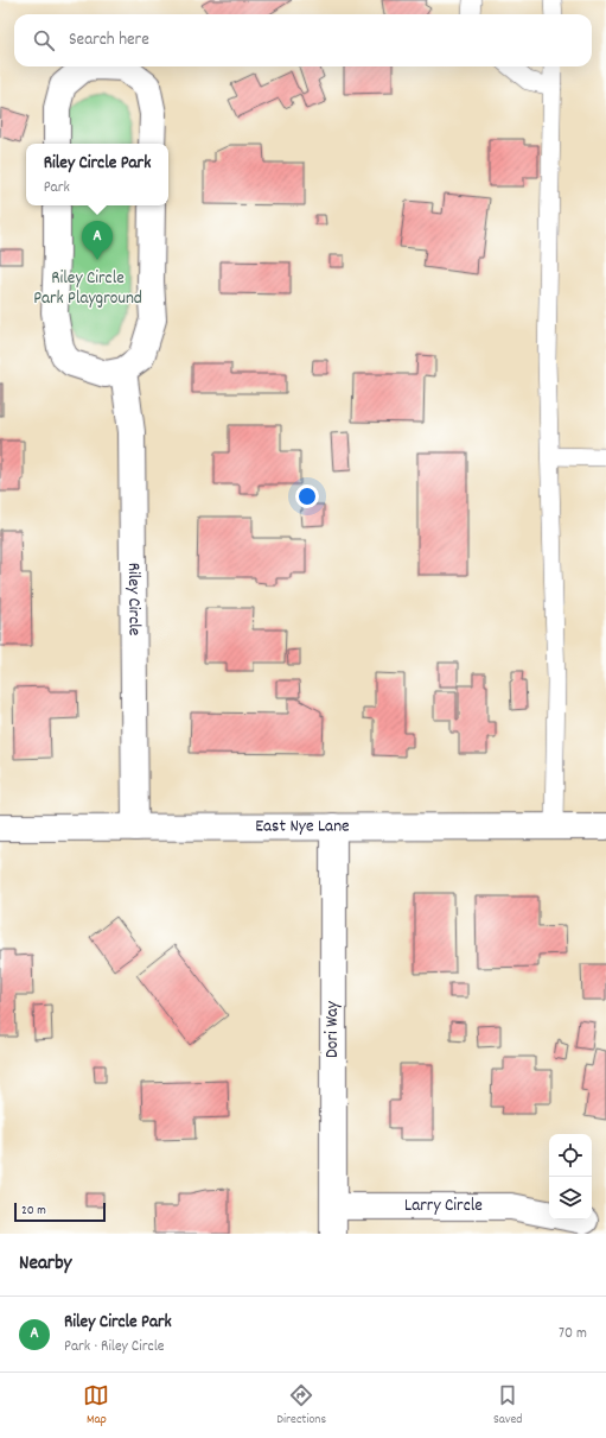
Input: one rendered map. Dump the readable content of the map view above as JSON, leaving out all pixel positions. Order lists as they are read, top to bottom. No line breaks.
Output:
{"streets":{"street":["Riley Circle","East Nye Lane","Dori Way","Larry Circle"]},"crossings":[["Riley Circle","East Nye Lane"],["East Nye Lane","Dori Way"],["Dori Way","Larry Circle"]],"parks":["Riley Circle Park Playground"],"scale_bar":"20 m","page":{"search":"Search here","popup":["Riley Circle Park","Park"],"pins":"A","scale":"20 m","heading":"Nearby","list":[{"mark":"A","name":"Riley Circle Park","note":"Park · Riley Circle","value":"70 m"}],"nav":["Map","Directions","Saved"]}}
